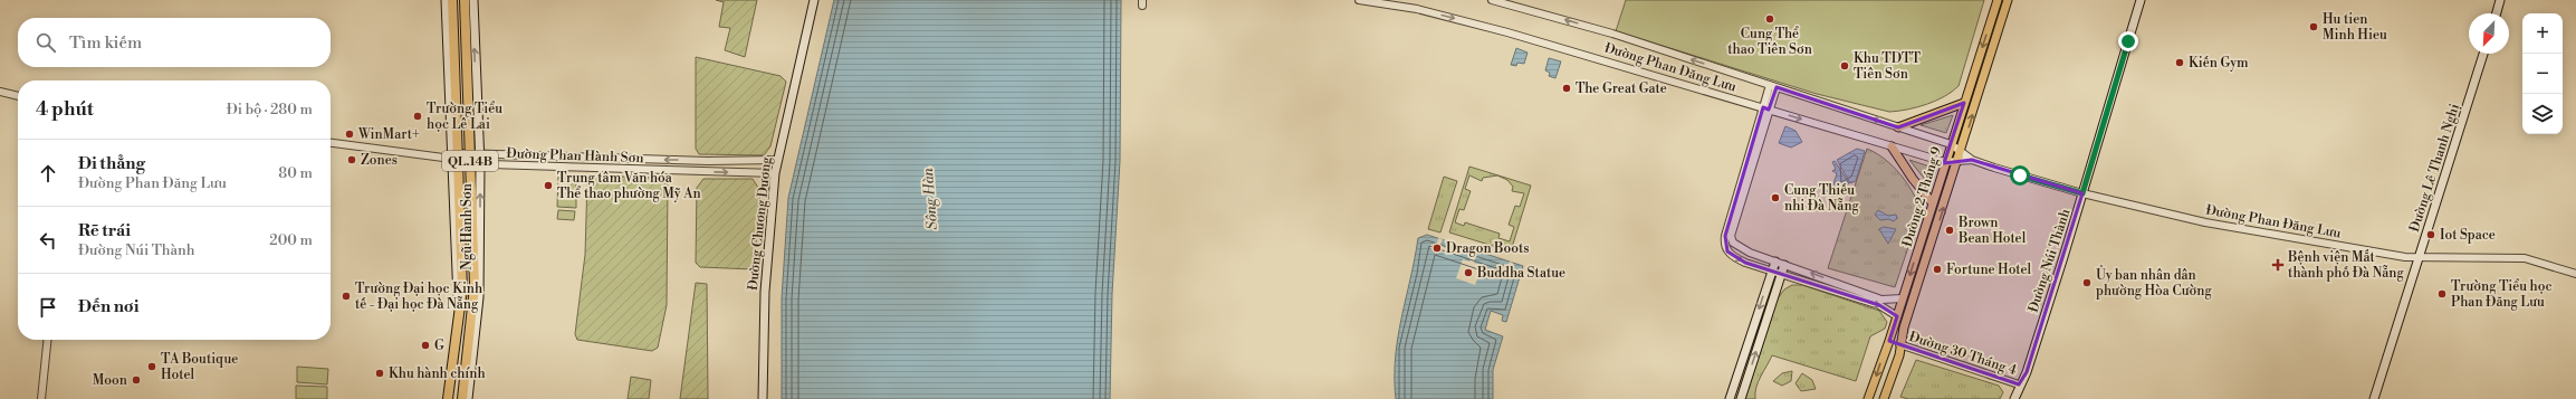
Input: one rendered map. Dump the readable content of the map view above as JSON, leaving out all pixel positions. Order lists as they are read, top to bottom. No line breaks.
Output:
{"streets":{"highway":["QL.14B","Ngũ Hành Sơn"],"main road":["Đường Lê Thanh Nghị","Đường 2 Tháng 9","Đường Chương Dương","Đường Núi Thành"],"street":["Đường Phan Đăng Lưu","Đường Phan Hành Sơn","Đường 30 Tháng 4"]},"crossings":[["Đường Phan Đăng Lưu","Đường Lê Thanh Nghị"],["Đường Phan Đăng Lưu","Đường 2 Tháng 9"],["Đường Phan Đăng Lưu","Đường Núi Thành"],["Đường Phan Hành Sơn","QL.14B"],["Đường Phan Hành Sơn","Đường Chương Dương"],["Đường Phan Hành Sơn","Ngũ Hành Sơn"],["QL.14B","Ngũ Hành Sơn"],["Đường 2 Tháng 9","Đường 30 Tháng 4"],["Đường Núi Thành","Đường 30 Tháng 4"]],"water":["Sông Hàn"],"places":{"other":["Cung Thể thao Tiên Sơn","Hu tien Minh Hieu","Kiến Gym","Khu TDTT Tiên Sơn","The Great Gate","Trường Tiểu học Lê Lai","WinMart+","Zones","Trung tâm Văn hóa Thể thao phường Mỹ An","Cung Thiếu nhi Đà Nẵng","Brown Bean Hotel","Iot Space","Dragon Boots","Fortune Hotel","Buddha Statue","Ủy ban nhân dân phường Hòa Cường","Trường Tiểu học Phan Đăng Lưu","Trường Đại học Kinh tế - Đại học Đà Nẵng","G","TA Boutique Hotel","Khu hành chính","Moon"],"health":["Bệnh viện Mắt thành phố Đà Nẵng"]},"north":"bottom left","page":{"map_buttons":["+","−"],"search":"Tìm kiếm","heading":["4 phút","Đi bộ · 280 m"],"list":[["Đi thẳng","Đường Phan Đăng Lưu","80 m"],["Rẽ trái","Đường Núi Thành","200 m"],"Đến nơi"]}}
